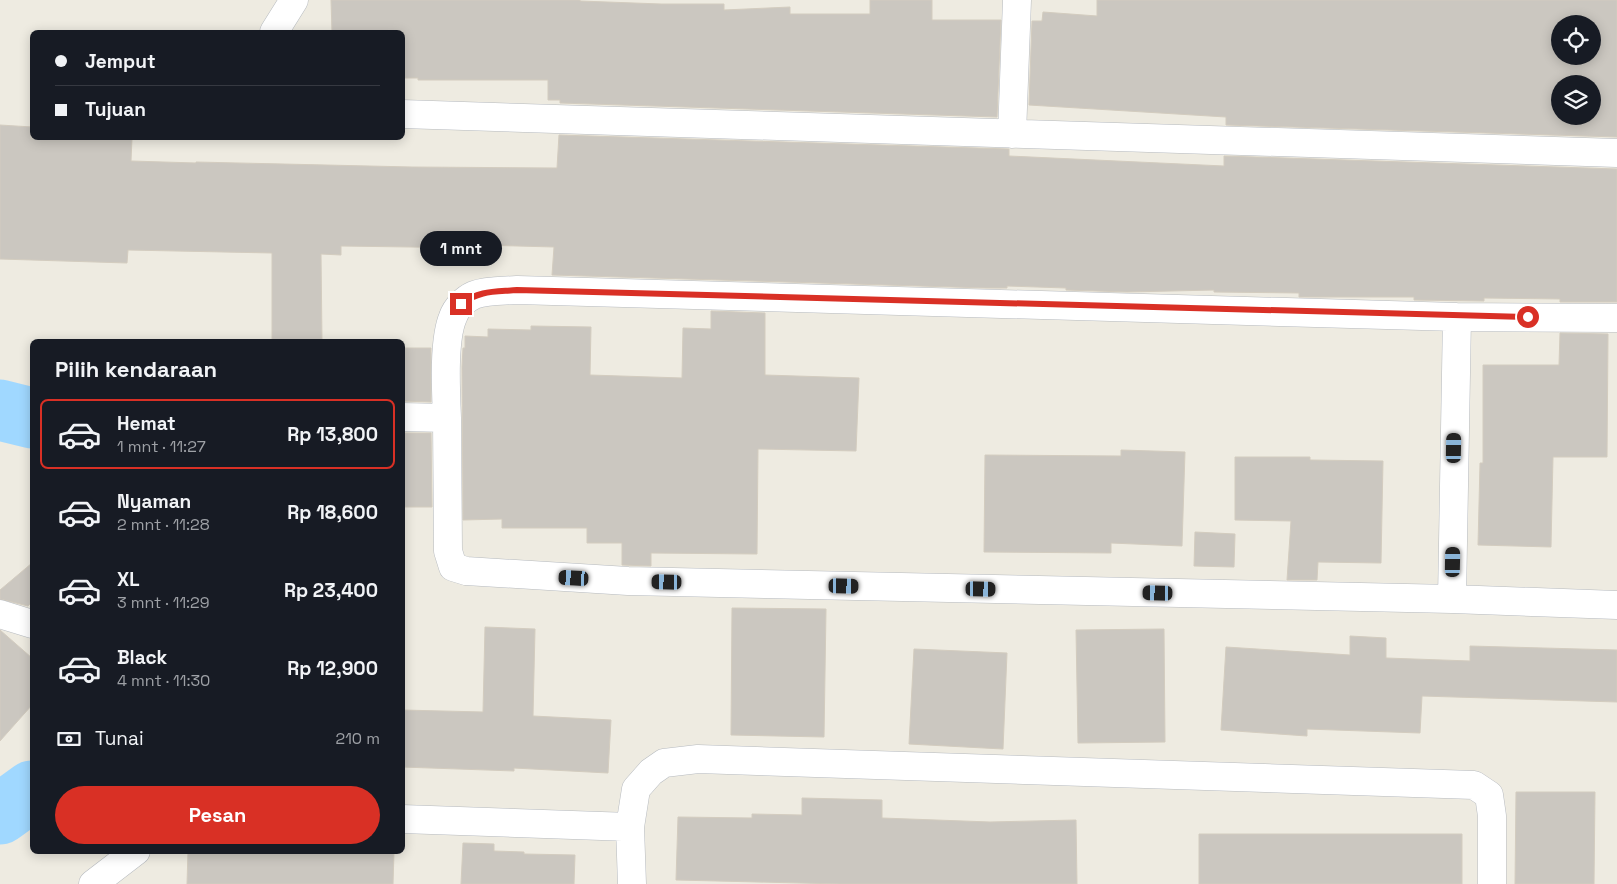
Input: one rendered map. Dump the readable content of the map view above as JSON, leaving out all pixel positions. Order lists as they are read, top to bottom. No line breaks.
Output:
{"page":{"banner":["Jemput","Tujuan"],"bubble":"1 mnt","heading":"Pilih kendaraan","list":[{"name":"Hemat","note":"1 mnt · 11:27","value":"Rp 13,800"},{"name":"Nyaman","note":"2 mnt · 11:28","value":"Rp 18,600"},{"name":"XL","note":"3 mnt · 11:29","value":"Rp 23,400"},{"name":"Black","note":"4 mnt · 11:30","value":"Rp 12,900"}],"pay":["Tunai","210 m"],"buttons":"Pesan"}}
